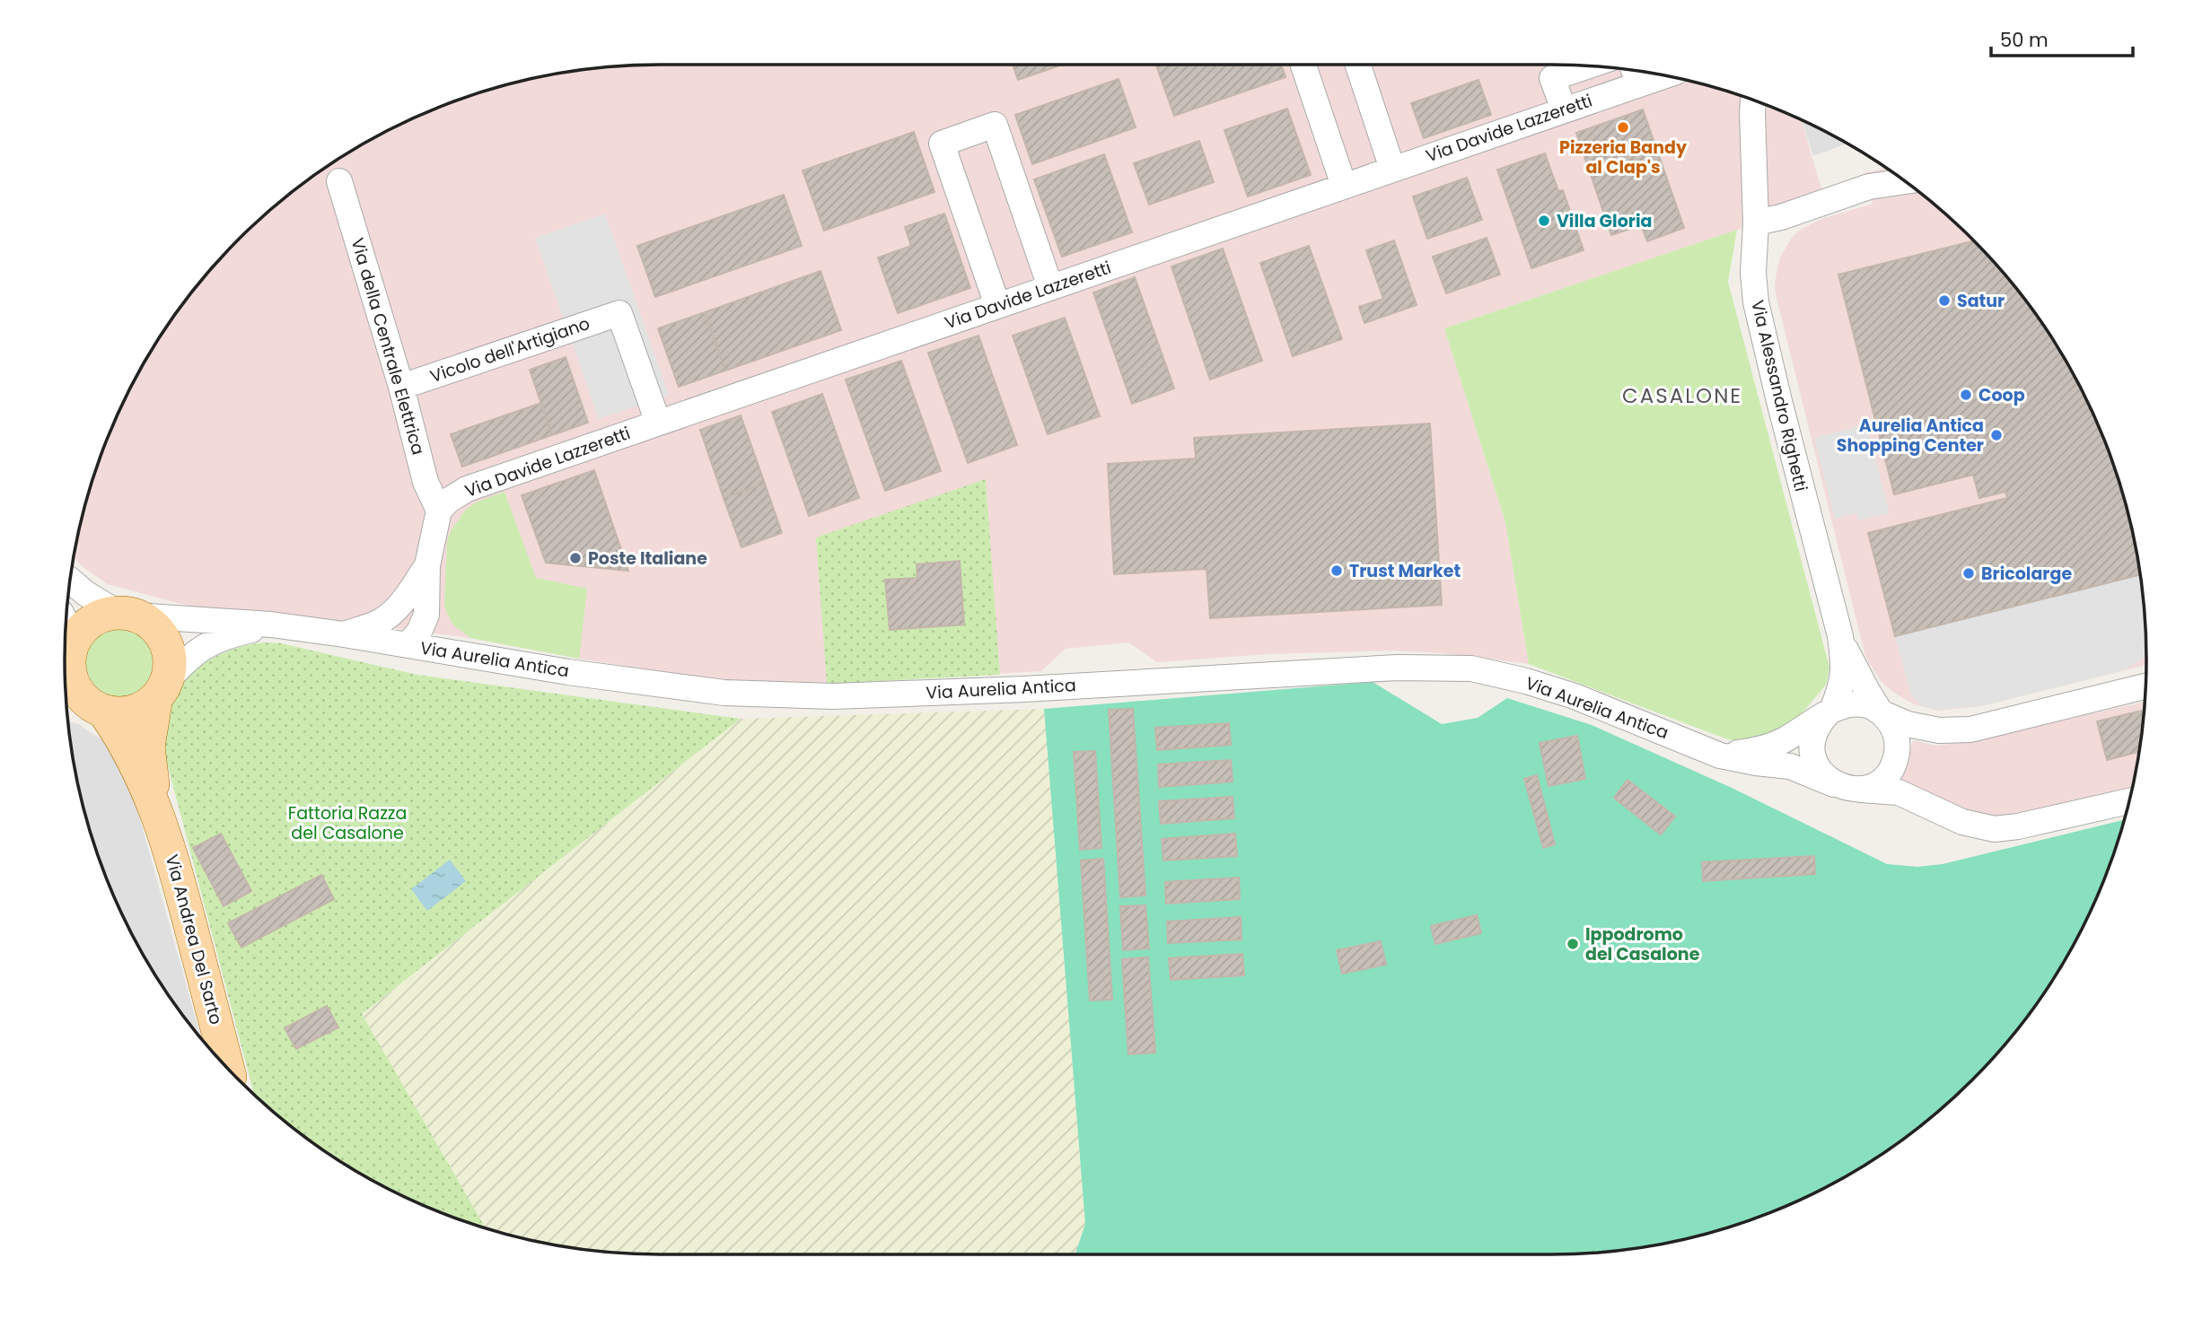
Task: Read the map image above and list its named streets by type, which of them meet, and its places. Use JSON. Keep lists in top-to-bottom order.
{
  "streets": {
    "main road": ["Via Aurelia Antica", "Via Andrea Del Sarto"],
    "street": [
      "Via Davide Lazzeretti",
      "Via della Centrale Elettrica",
      "Vicolo dell'Artigiano",
      "Via Alessandro Righetti"
    ]
  },
  "crossings": [
    ["Via Davide Lazzeretti", "Via della Centrale Elettrica"],
    ["Via Davide Lazzeretti", "Vicolo dell'Artigiano"],
    ["Via della Centrale Elettrica", "Vicolo dell'Artigiano"],
    ["Via Aurelia Antica", "Via Andrea Del Sarto"]
  ],
  "districts": ["CASALONE"],
  "parks": ["Fattoria Razza del Casalone"],
  "places": [
    "Pizzeria Bandy al Clap's",
    "Villa Gloria",
    "Satur",
    "Coop",
    "Aurelia Antica Shopping Center",
    "Poste Italiane",
    "Trust Market",
    "Bricolarge",
    "Ippodromo del Casalone"
  ],
  "scale_bar": "50 m"
}
